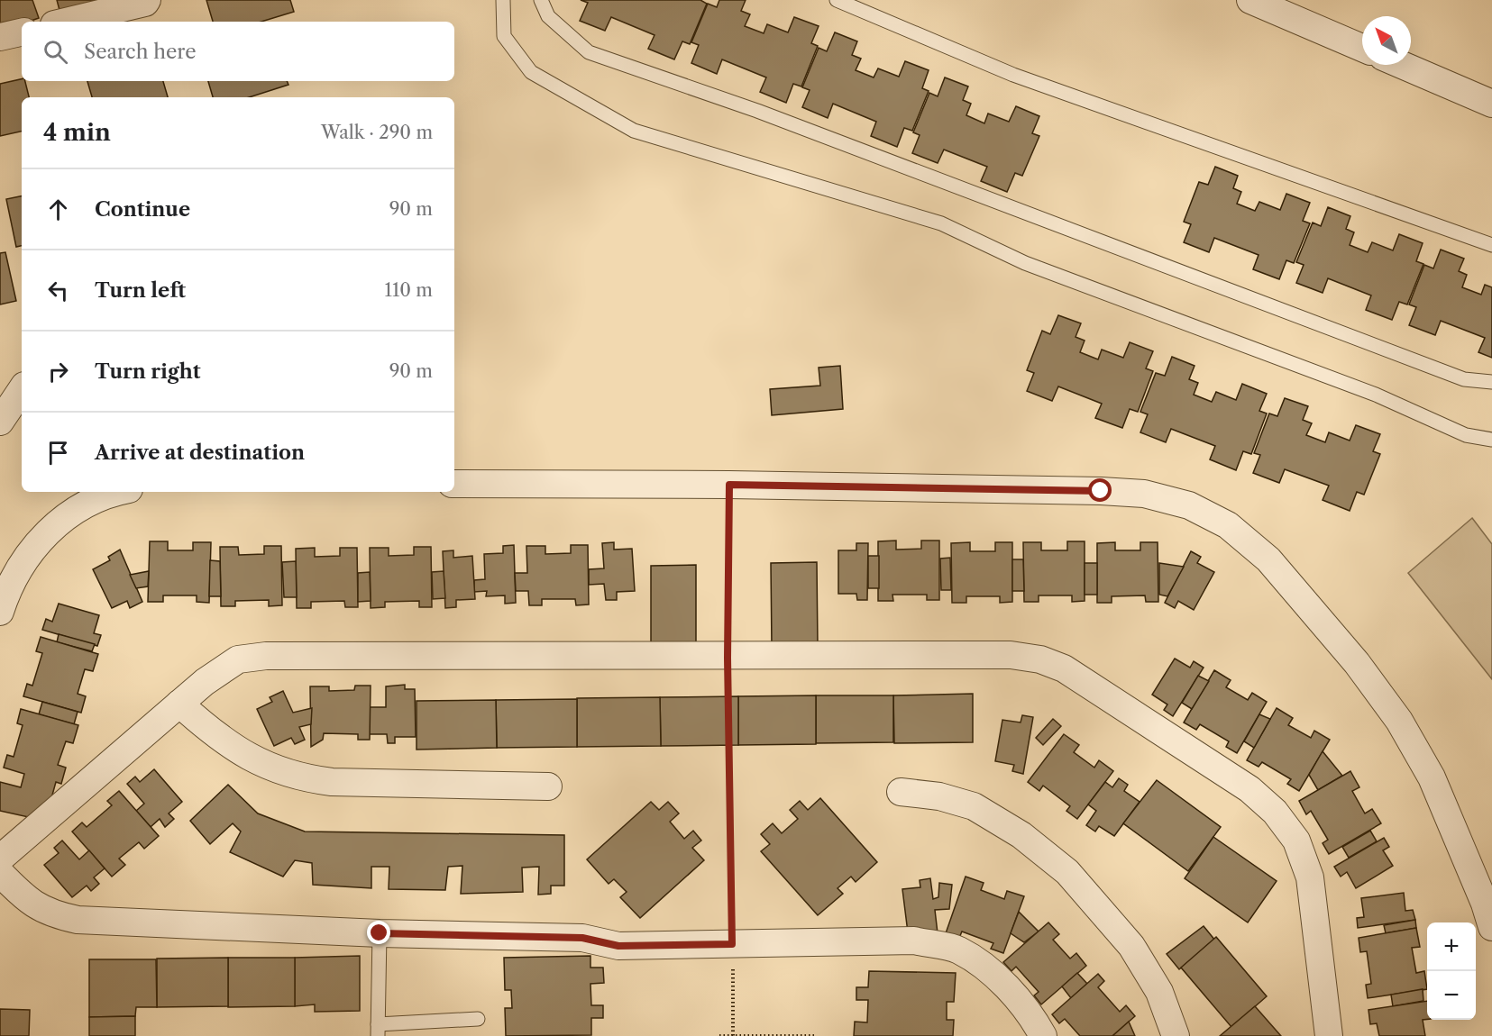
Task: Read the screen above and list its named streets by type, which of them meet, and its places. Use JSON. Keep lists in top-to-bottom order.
{
  "north": "top left",
  "page": {
    "search": "Search here",
    "heading": ["4 min", "Walk · 290 m"],
    "list": [
      ["Continue", "90 m"],
      ["Turn left", "110 m"],
      ["Turn right", "90 m"],
      "Arrive at destination"
    ],
    "map_buttons": ["+", "−"]
  }
}
